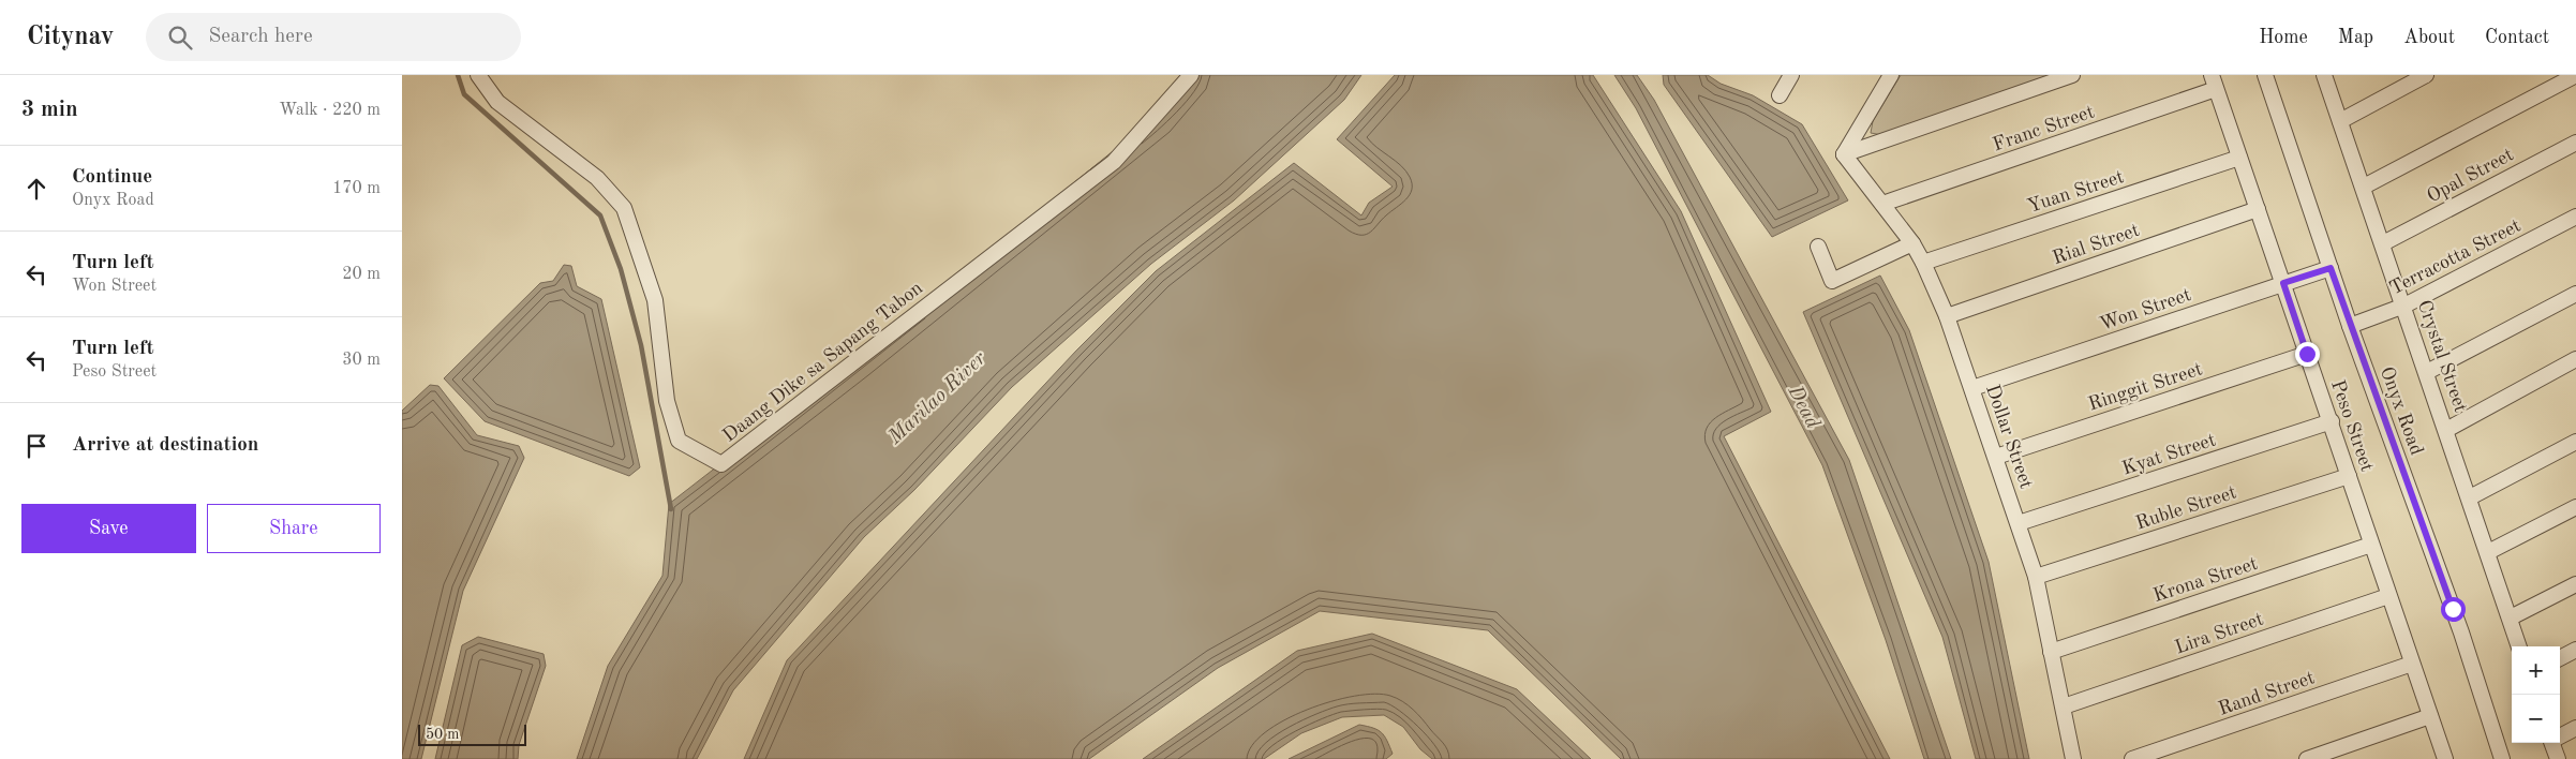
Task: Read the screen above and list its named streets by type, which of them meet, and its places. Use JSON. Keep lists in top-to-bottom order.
{
  "streets": {
    "street": [
      "Franc Street",
      "Opal Street",
      "Yuan Street",
      "Rial Street",
      "Terracotta Street",
      "Won Street",
      "Crystal Street",
      "Daang Dike sa Sapang Tabon",
      "Ringgit Street",
      "Onyx Road",
      "Peso Street",
      "Dollar Street",
      "Kyat Street",
      "Ruble Street",
      "Krona Street",
      "Lira Street",
      "Rand Street"
    ]
  },
  "crossings": [
    ["Franc Street", "Peso Street"],
    ["Franc Street", "Dollar Street"],
    ["Opal Street", "Crystal Street"],
    ["Yuan Street", "Peso Street"],
    ["Yuan Street", "Dollar Street"],
    ["Rial Street", "Peso Street"],
    ["Rial Street", "Dollar Street"],
    ["Terracotta Street", "Crystal Street"],
    ["Terracotta Street", "Onyx Road"],
    ["Won Street", "Onyx Road"],
    ["Won Street", "Peso Street"],
    ["Won Street", "Dollar Street"],
    ["Ringgit Street", "Peso Street"],
    ["Ringgit Street", "Dollar Street"],
    ["Peso Street", "Kyat Street"],
    ["Peso Street", "Ruble Street"],
    ["Peso Street", "Krona Street"],
    ["Peso Street", "Lira Street"],
    ["Peso Street", "Rand Street"],
    ["Dollar Street", "Kyat Street"],
    ["Dollar Street", "Ruble Street"],
    ["Dollar Street", "Krona Street"],
    ["Dollar Street", "Lira Street"]
  ],
  "water": ["Marilao River", "Dead"],
  "scale_bar": "50 m",
  "page": {
    "header": "Citynav",
    "search": "Search here",
    "nav": [
      "Home",
      "Map",
      "About",
      "Contact"
    ],
    "heading": ["3 min", "Walk · 220 m"],
    "list": [
      ["Continue", "Onyx Road", "170 m"],
      ["Turn left", "Won Street", "20 m"],
      ["Turn left", "Peso Street", "30 m"],
      "Arrive at destination"
    ],
    "buttons": ["Save", "Share"],
    "map_buttons": ["+", "−"],
    "scale": "50 m"
  }
}
